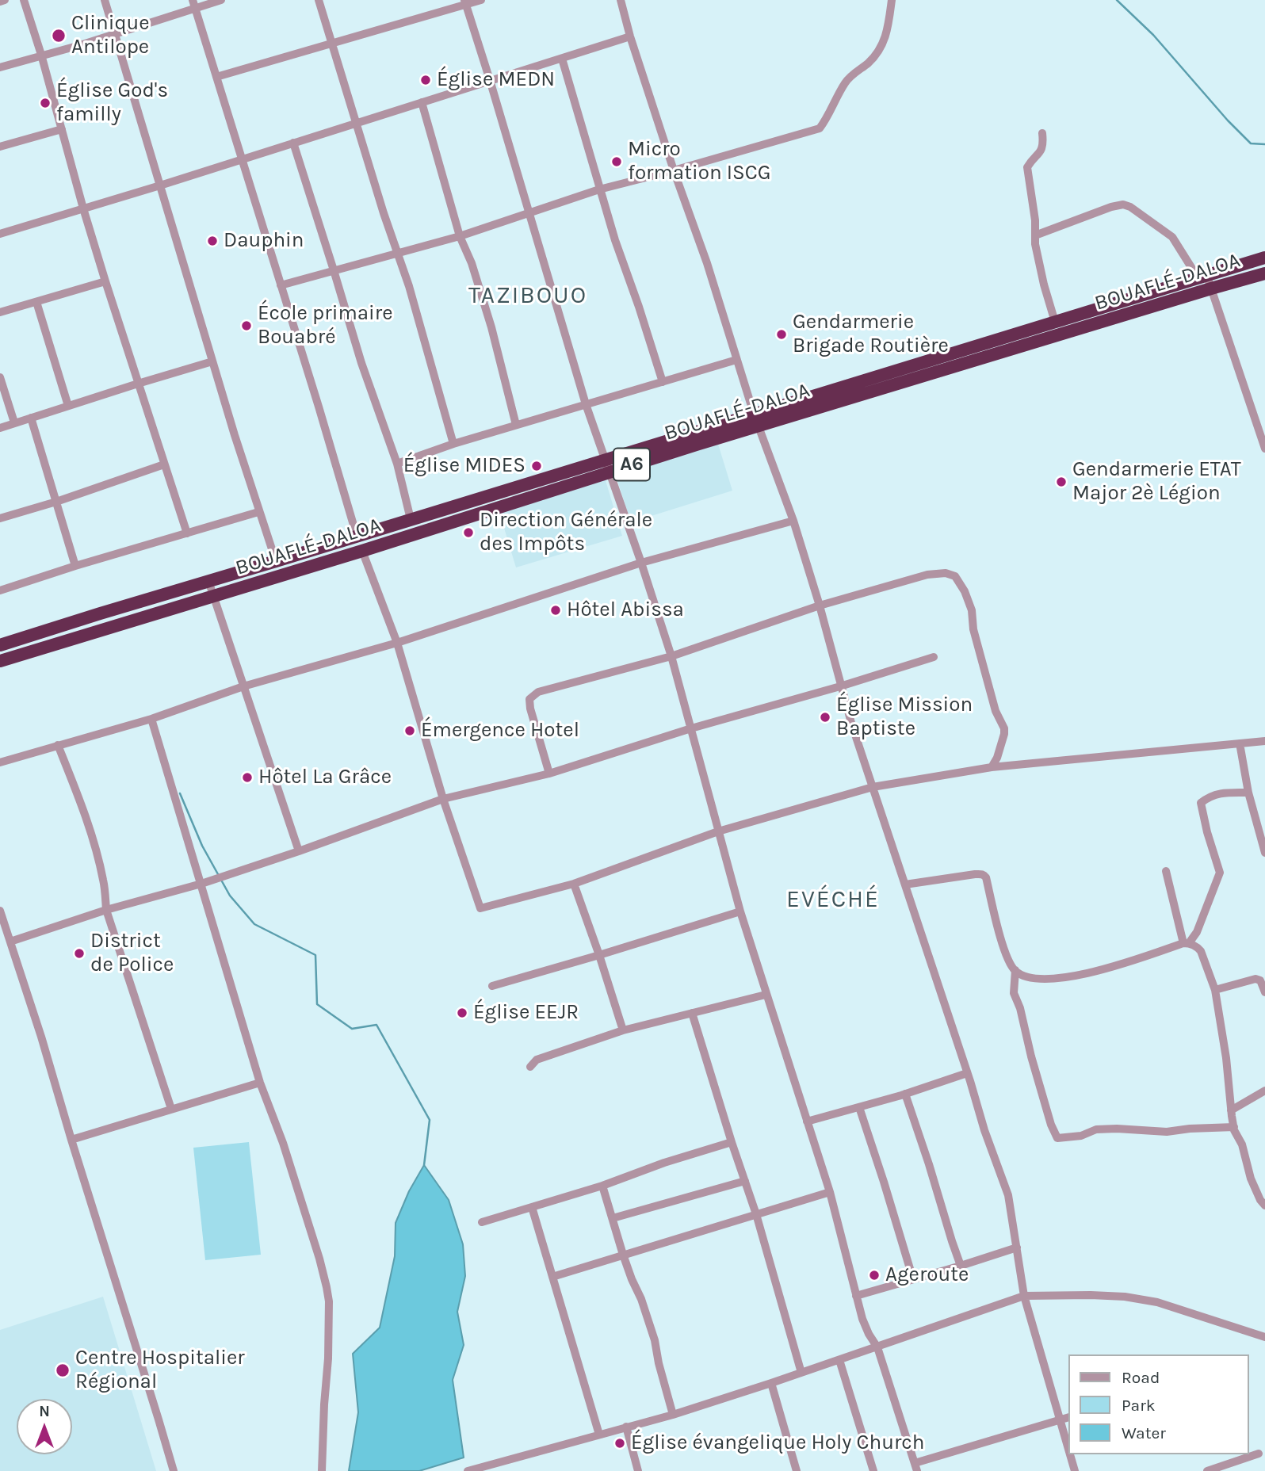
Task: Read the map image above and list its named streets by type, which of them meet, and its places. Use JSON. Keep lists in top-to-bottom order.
{
  "streets": {
    "highway": ["BOUAFLÉ-DALOA", "A6"]
  },
  "districts": ["TAZIBOUO", "EVÉCHÉ"],
  "places": [
    "Clinique Antilope",
    "Église MEDN",
    "Église God's familly",
    "Micro formation ISCG",
    "Dauphin",
    "École primaire Bouabré",
    "Gendarmerie Brigade Routière",
    "Église MIDES",
    "Gendarmerie ETAT Major 2è Légion",
    "Direction Générale des Impôts",
    "Hôtel Abissa",
    "Église Mission Baptiste",
    "Émergence Hotel",
    "Hôtel La Grâce",
    "District de Police",
    "Église EEJR",
    "Ageroute",
    "Centre Hospitalier Régional",
    "Église évangelique Holy Church"
  ],
  "legend": ["Road", "Park", "Water"],
  "north": "top"
}
